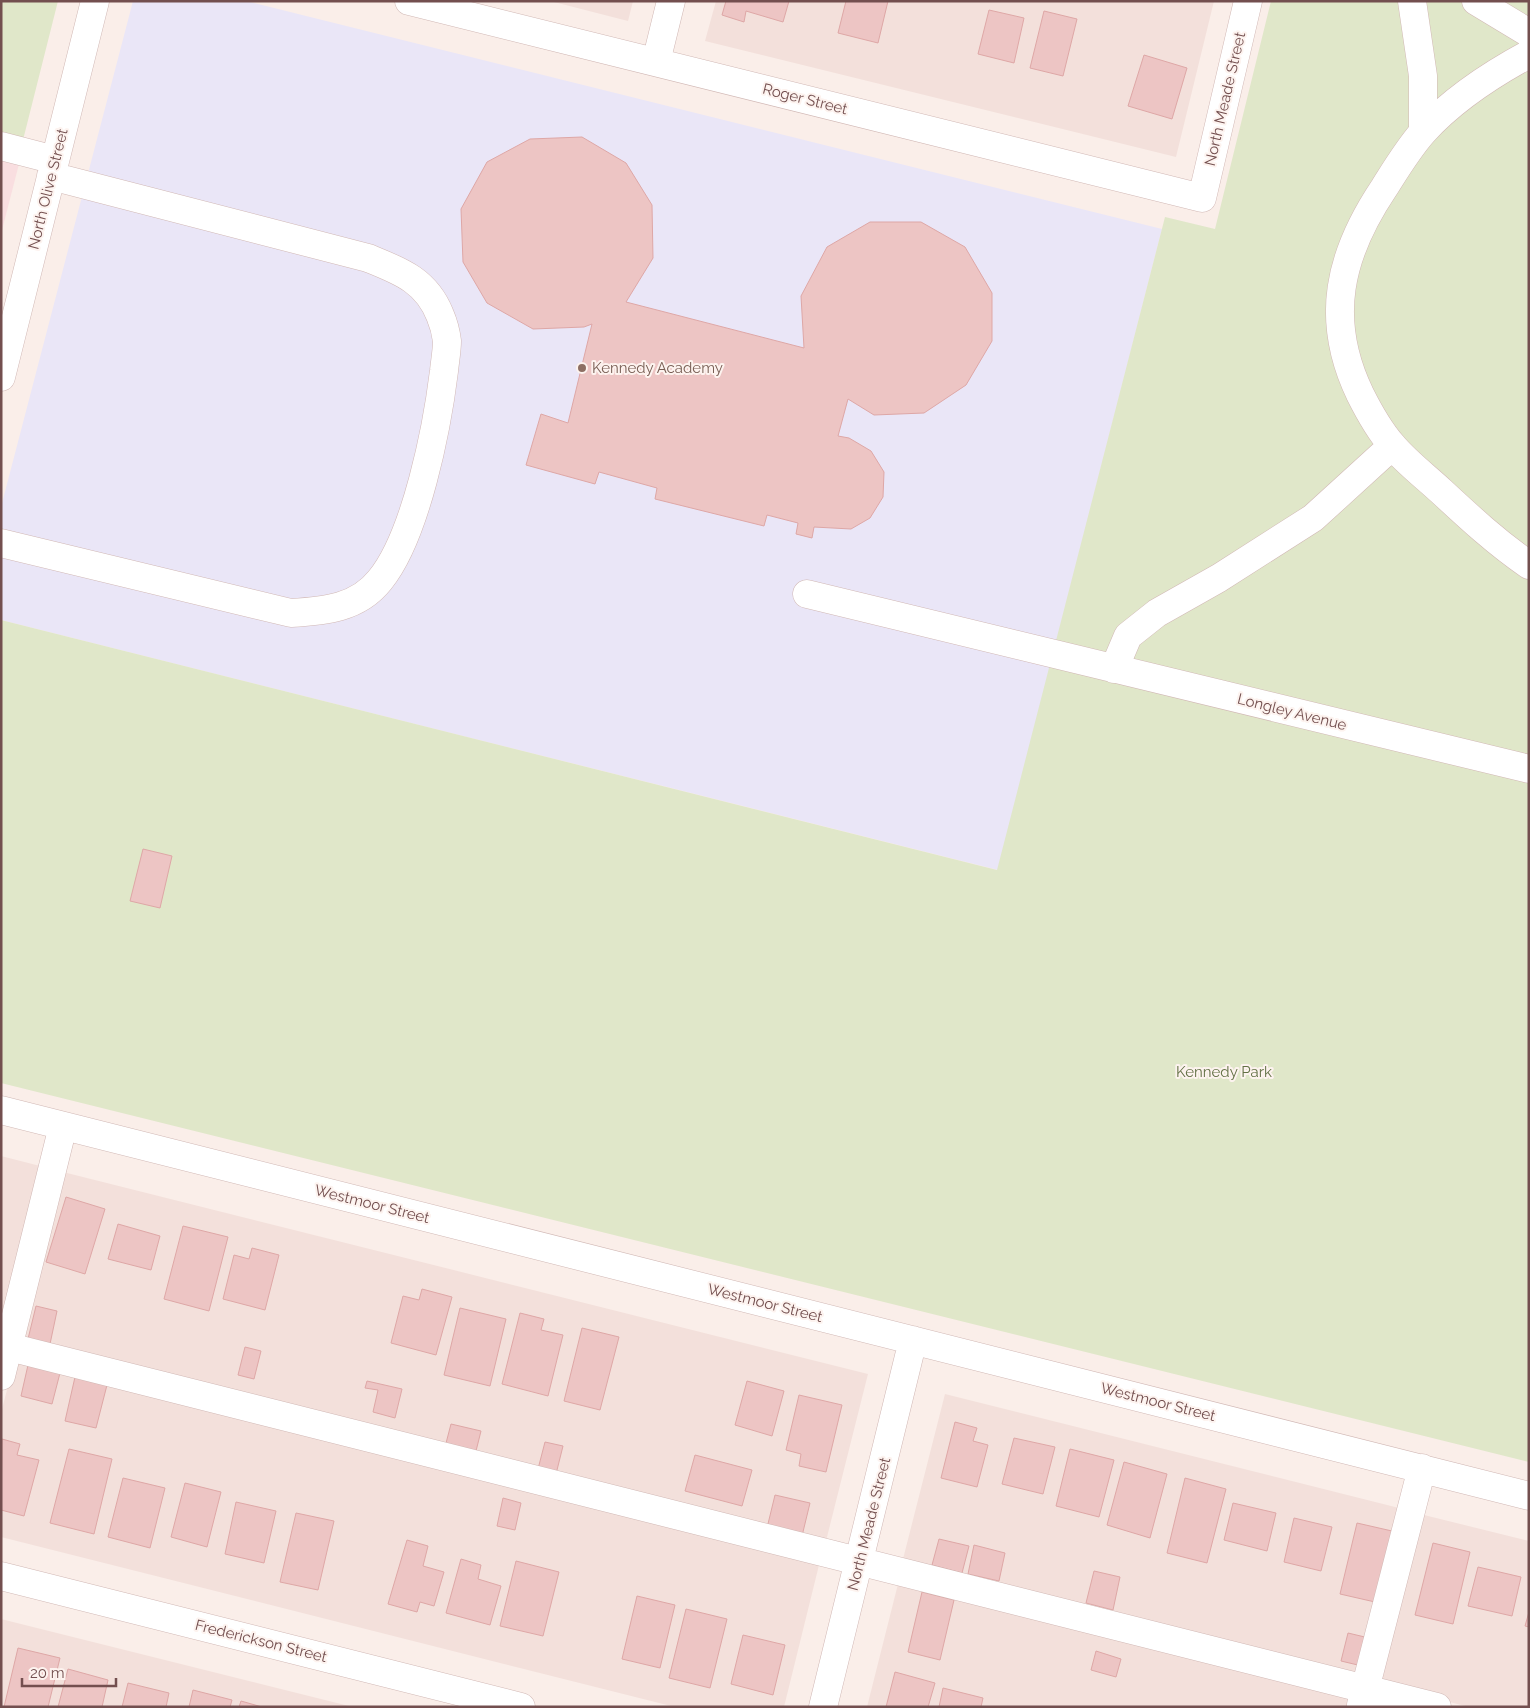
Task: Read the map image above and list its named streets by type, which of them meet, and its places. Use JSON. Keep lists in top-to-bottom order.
{
  "streets": {
    "street": [
      "Roger Street",
      "North Meade Street",
      "North Olive Street",
      "Longley Avenue",
      "Westmoor Street",
      "Frederickson Street"
    ]
  },
  "crossings": [
    ["Roger Street", "North Meade Street"],
    ["North Meade Street", "Westmoor Street"]
  ],
  "parks": ["Kennedy Park"],
  "places": ["Kennedy Academy"],
  "scale_bar": "20 m"
}
